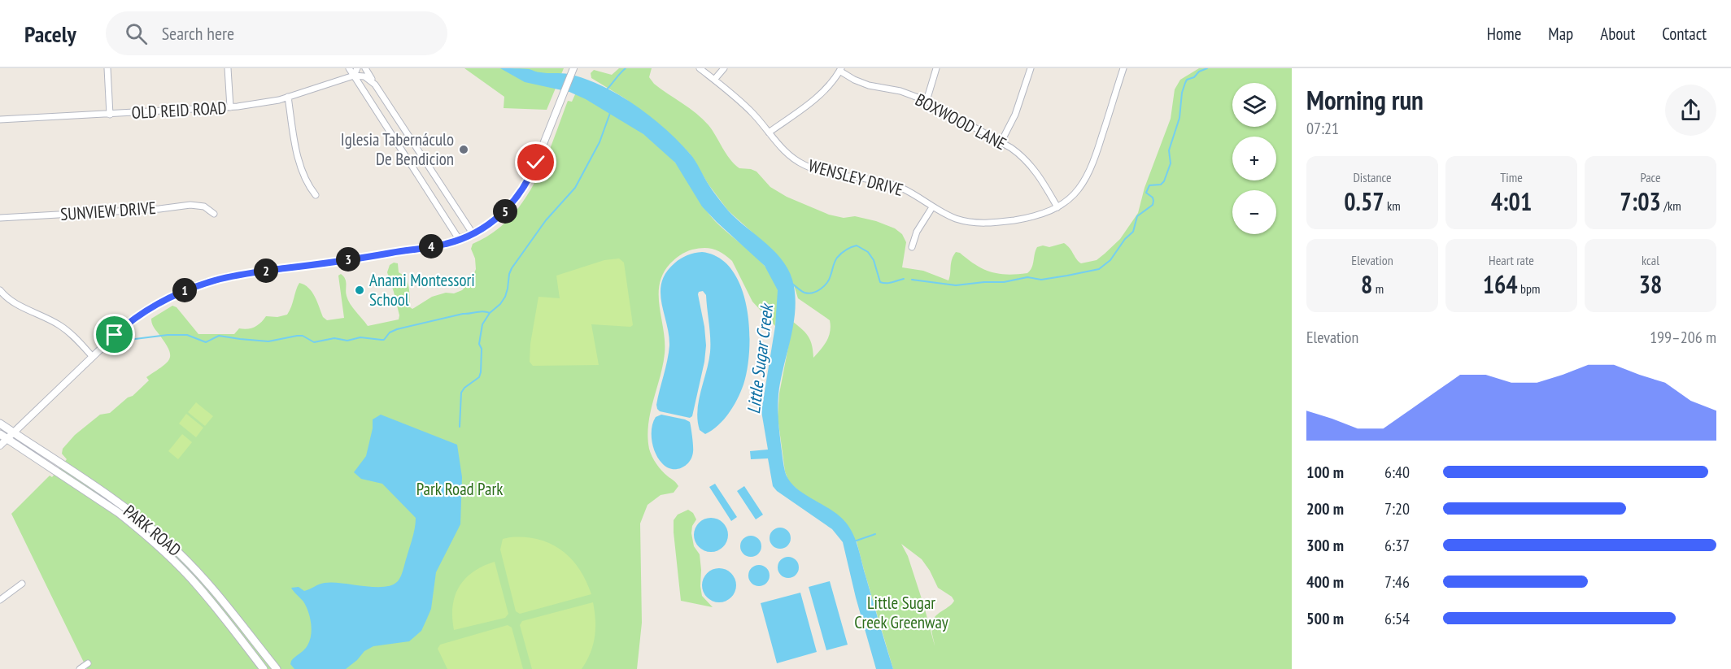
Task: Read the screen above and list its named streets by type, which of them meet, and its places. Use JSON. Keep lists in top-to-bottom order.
{
  "streets": {
    "main road": ["PARK ROAD"],
    "street": [
      "OLD REID ROAD",
      "BOXWOOD LANE",
      "WENSLEY DRIVE",
      "SUNVIEW DRIVE"
    ]
  },
  "crossings": [
    ["BOXWOOD LANE", "WENSLEY DRIVE"]
  ],
  "water": ["Little Sugar Creek"],
  "parks": ["Park Road Park", "Little Sugar Creek Greenway"],
  "places": ["Iglesia Tabernáculo De Bendicion", "Anami Montessori School"],
  "page": {
    "header": "Pacely",
    "search": "Search here",
    "nav": [
      "Home",
      "Map",
      "About",
      "Contact"
    ],
    "heading": ["Morning run", "07:21"],
    "map_buttons": ["+", "−"],
    "stats": [
      ["Distance", "0.57 km"],
      ["Time", "4:01"],
      ["Pace", "7:03 /km"],
      ["Elevation", "8 m"],
      ["Heart rate", "164 bpm"],
      ["kcal", "38"]
    ],
    "pins": [
      "5",
      "4",
      "3",
      "2",
      "1"
    ],
    "chart": ["Elevation", "199–206 m"],
    "list": [
      {
        "name": "100 m",
        "note": "6:40"
      },
      {
        "name": "200 m",
        "note": "7:20"
      },
      {
        "name": "300 m",
        "note": "6:37"
      },
      {
        "name": "400 m",
        "note": "7:46"
      },
      {
        "name": "500 m",
        "note": "6:54"
      }
    ]
  }
}
